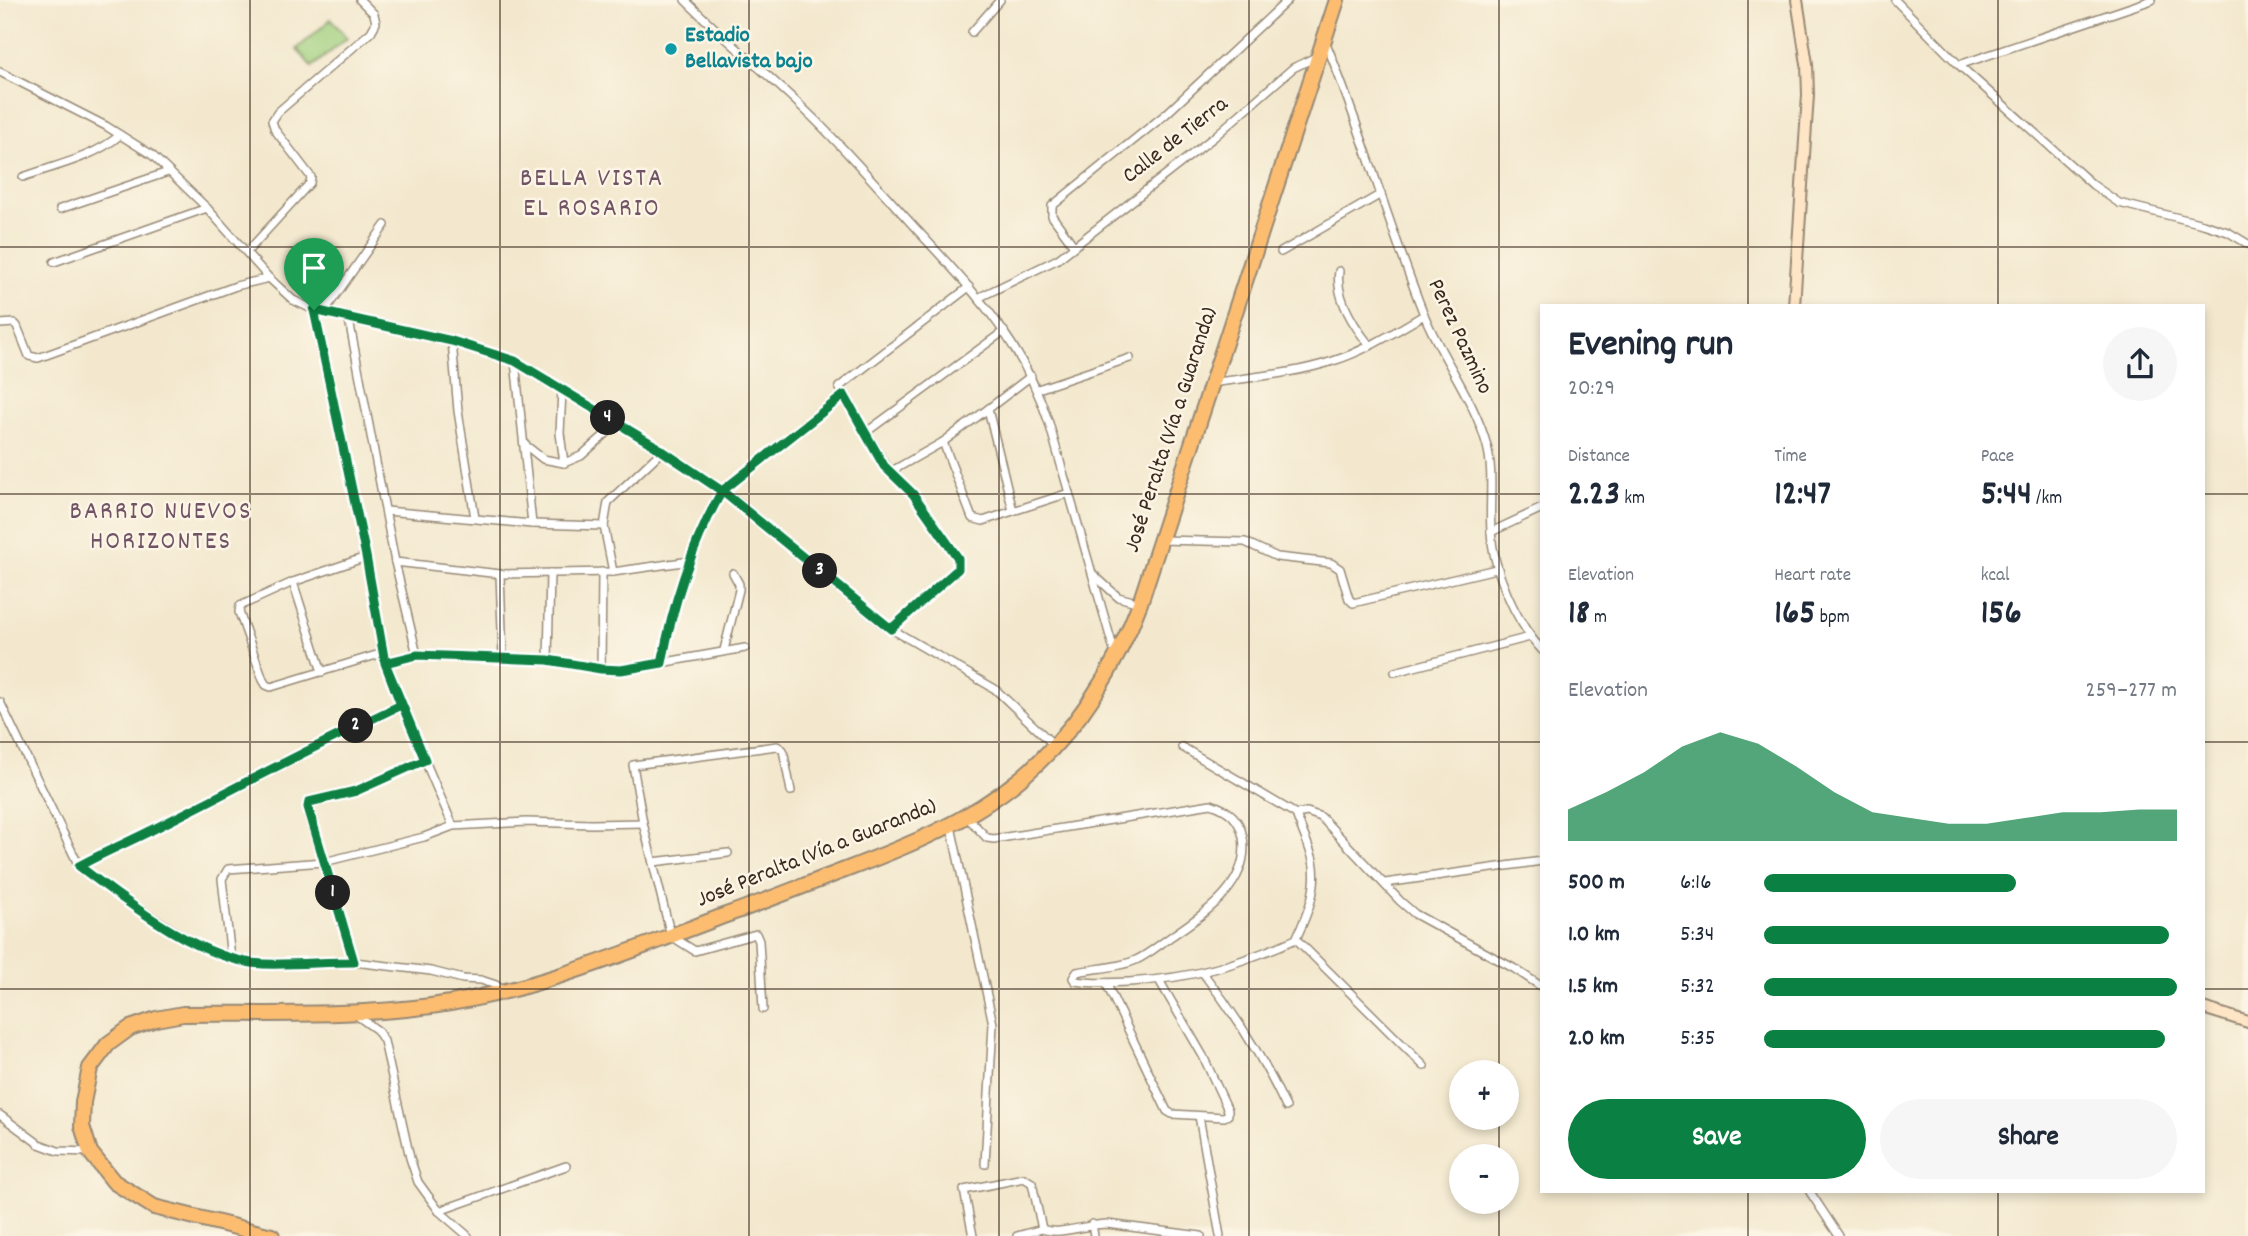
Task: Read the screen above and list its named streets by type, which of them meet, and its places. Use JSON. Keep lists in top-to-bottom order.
{
  "streets": {
    "highway": ["José Peralta (Vía a Guaranda)"],
    "street": ["Calle de Tierra", "Perez Pazmino"]
  },
  "crossings": [
    ["Calle de Tierra", "José Peralta (Vía a Guaranda)"],
    ["Perez Pazmino", "José Peralta (Vía a Guaranda)"]
  ],
  "districts": ["BELLA VISTA EL ROSARIO", "BARRIO NUEVOS HORIZONTES"],
  "places": ["Estadio Bellavista bajo"],
  "page": {
    "heading": ["Evening run", "20:29"],
    "pins": [
      "4",
      "3",
      "2",
      "1"
    ],
    "stats": [
      ["Distance", "2.23 km"],
      ["Time", "12:47"],
      ["Pace", "5:44 /km"],
      ["Elevation", "18 m"],
      ["Heart rate", "165 bpm"],
      ["kcal", "156"]
    ],
    "chart": ["Elevation", "259–277 m"],
    "list": [
      {
        "name": "500 m",
        "note": "6:16"
      },
      {
        "name": "1.0 km",
        "note": "5:34"
      },
      {
        "name": "1.5 km",
        "note": "5:32"
      },
      {
        "name": "2.0 km",
        "note": "5:35"
      }
    ],
    "map_buttons": ["+", "−"],
    "buttons": ["Save", "Share"]
  }
}
